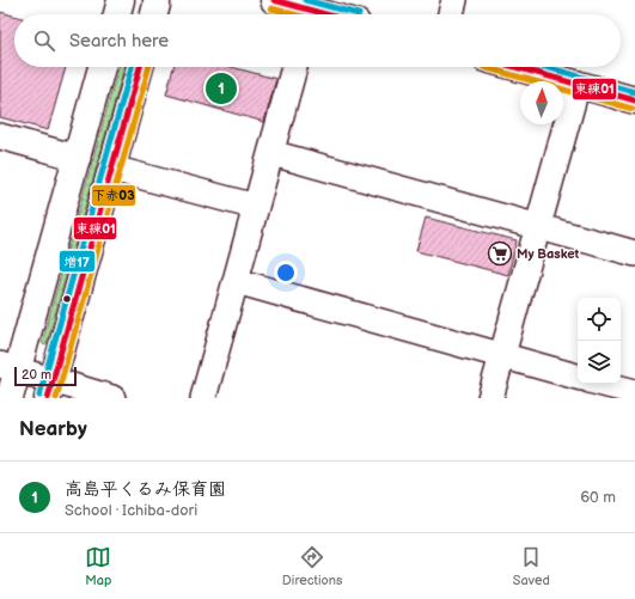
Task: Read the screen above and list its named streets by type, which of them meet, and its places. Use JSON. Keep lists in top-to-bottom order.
{
  "places": {
    "supermarket": ["My Basket"]
  },
  "lines": ["transit line 東練01", "transit line 増17", "transit line 下赤03"],
  "scale_bar": "20 m",
  "north": "top",
  "page": {
    "search": "Search here",
    "pins": "1",
    "scale": "20 m",
    "heading": "Nearby",
    "list": [
      {
        "mark": "1",
        "name": "高島平くるみ保育園",
        "note": "School · Ichiba-dori",
        "value": "60 m"
      }
    ],
    "nav": ["Map", "Directions", "Saved"]
  }
}
